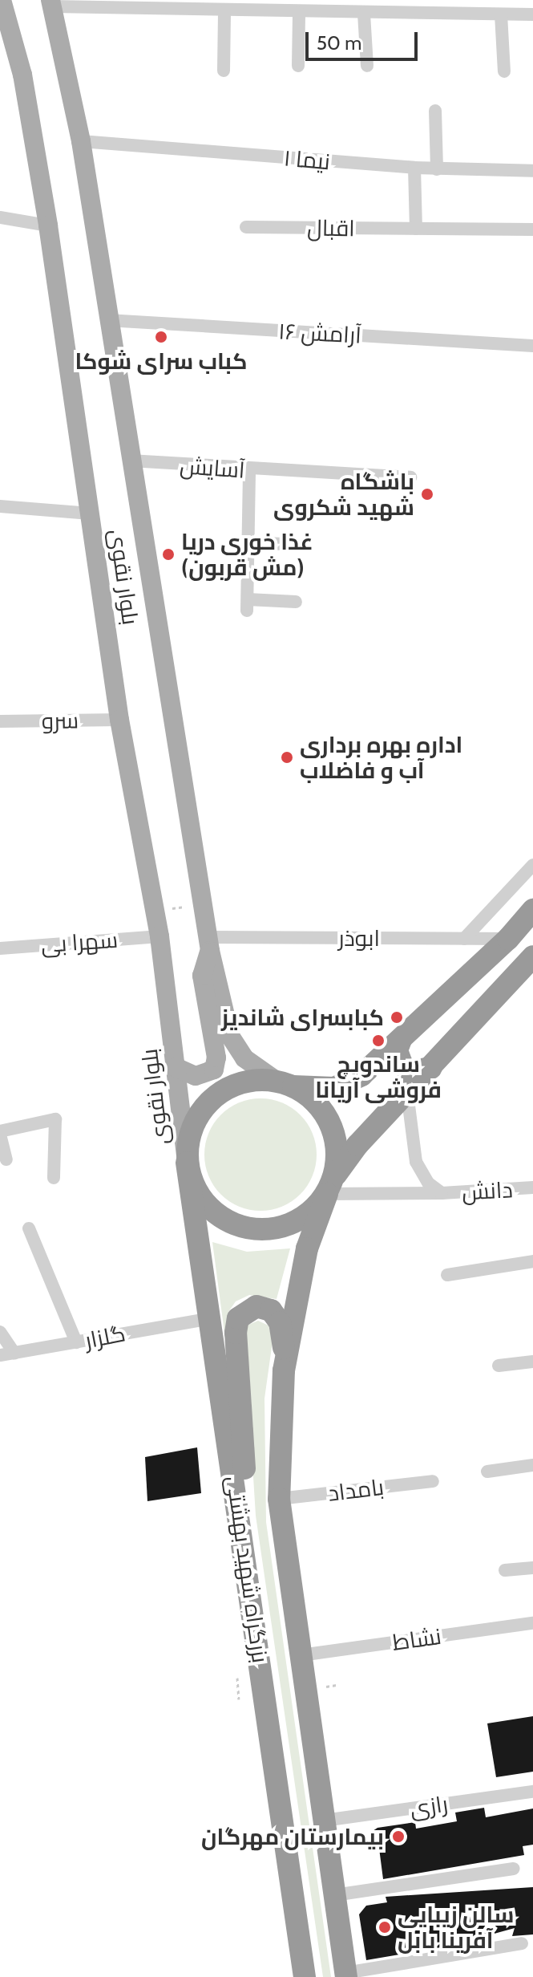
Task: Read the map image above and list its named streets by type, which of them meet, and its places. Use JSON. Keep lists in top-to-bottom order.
{
  "streets": {
    "highway": ["بزرگراه شهید بهشتی"],
    "main road": ["بلوار نقوی"],
    "street": [
      "نیما ۱",
      "اقبال",
      "آرامش ۱۶",
      "آسایش",
      "سرو",
      "ابوذر",
      "سهرا بی",
      "دانش",
      "گلزار",
      "بامداد",
      "نشاط",
      "رازی"
    ]
  },
  "crossings": [
    ["نیما ۱", "بلوار نقوی"],
    ["آرامش ۱۶", "بلوار نقوی"],
    ["آسایش", "بلوار نقوی"],
    ["بلوار نقوی", "سرو"],
    ["بلوار نقوی", "ابوذر"],
    ["بلوار نقوی", "سهرا بی"],
    ["بلوار نقوی", "دانش"],
    ["بلوار نقوی", "بزرگراه شهید بهشتی"],
    ["دانش", "بزرگراه شهید بهشتی"],
    ["گلزار", "بزرگراه شهید بهشتی"],
    ["بامداد", "بزرگراه شهید بهشتی"],
    ["بزرگراه شهید بهشتی", "نشاط"],
    ["بزرگراه شهید بهشتی", "رازی"]
  ],
  "places": [
    "کباب سرای شوکا",
    "باشگاه شهید شکروی",
    "غذا خوری دریا (مش قربون)",
    "اداره بهره برداری آب و فاضلاب",
    "کبابسرای شاندیز",
    "ساندویچ فروشی آریانا",
    "بیمارستان مهرگان",
    "سالن زیبایی آفرینا بابل"
  ],
  "scale_bar": "50 m"
}
